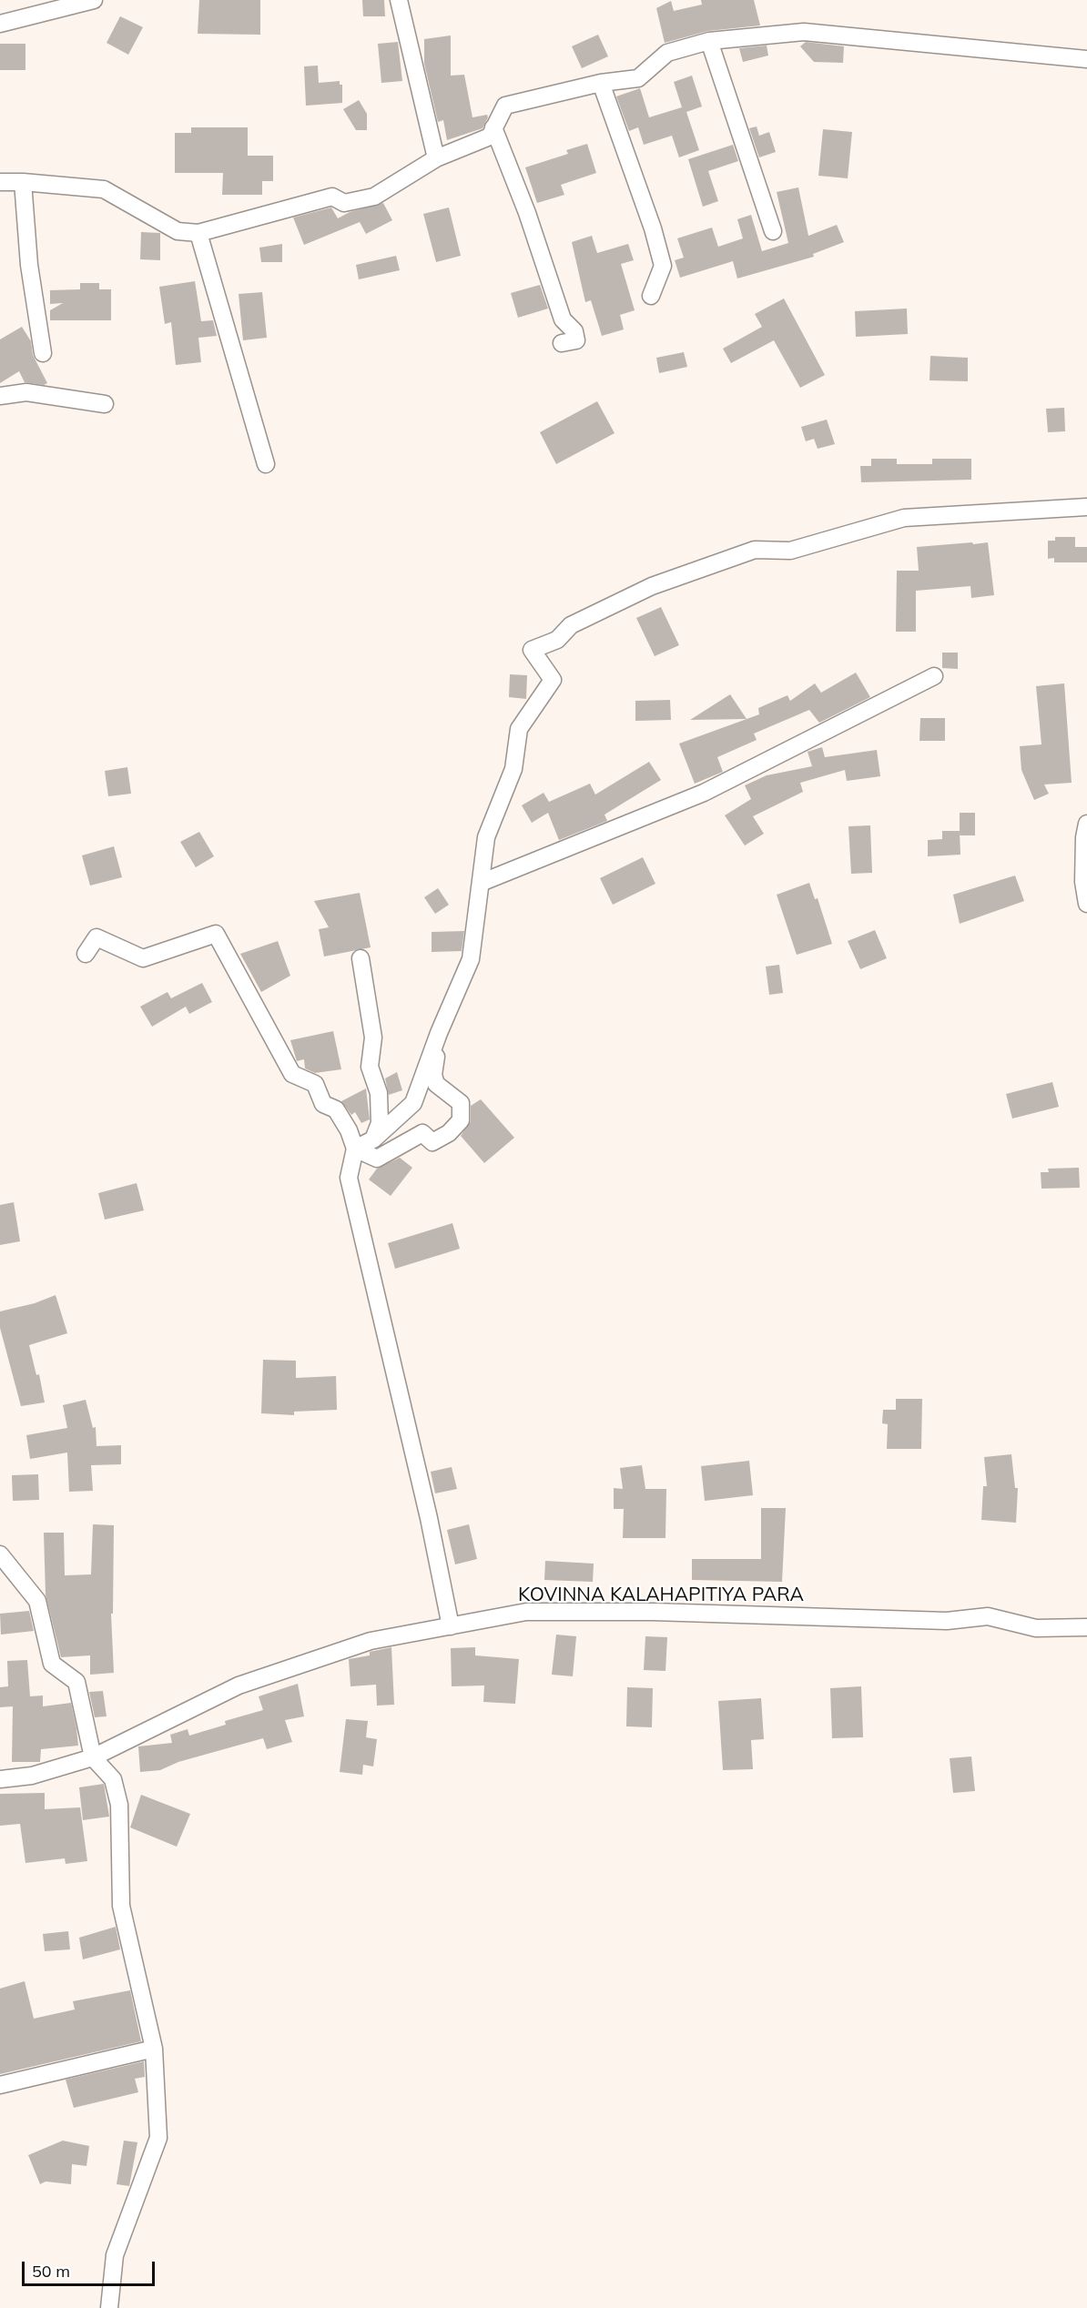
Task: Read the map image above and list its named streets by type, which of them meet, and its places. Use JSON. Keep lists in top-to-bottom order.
{
  "streets": {
    "street": ["KOVINNA KALAHAPITIYA PARA"]
  },
  "scale_bar": "50 m"
}
